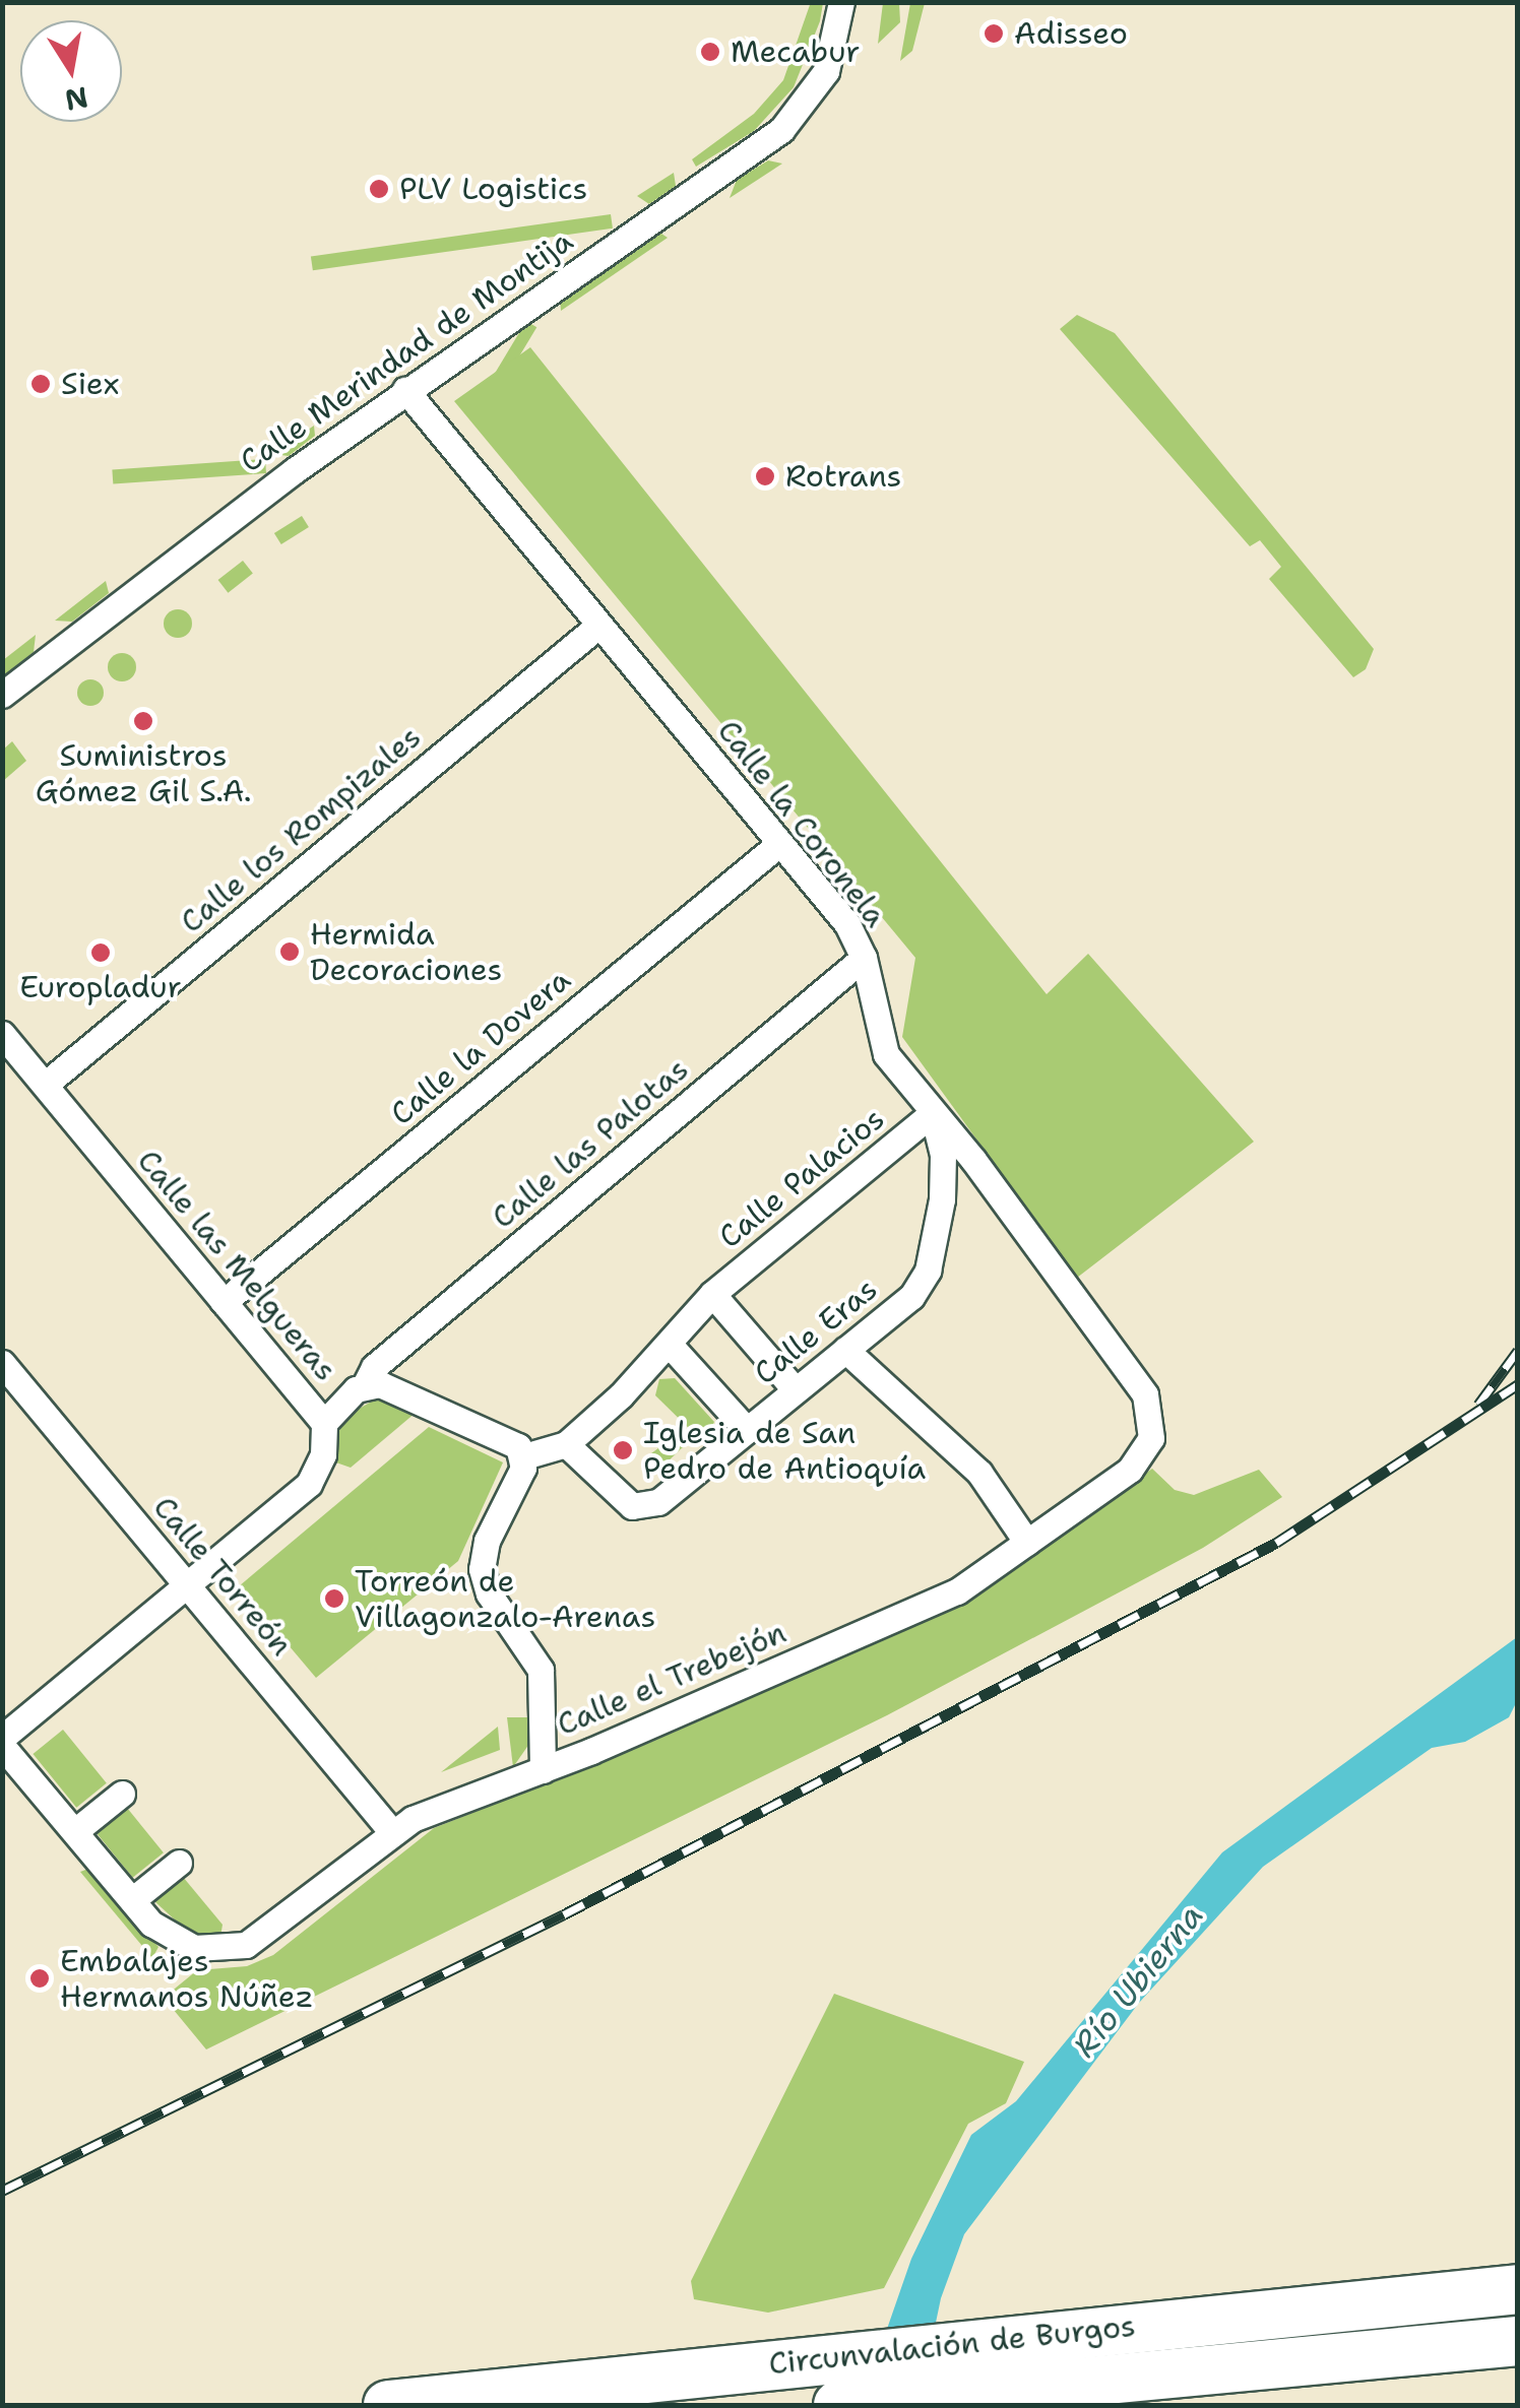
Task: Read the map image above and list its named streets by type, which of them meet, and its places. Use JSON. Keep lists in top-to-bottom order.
{
  "streets": {
    "highway": ["Circunvalación de Burgos"],
    "street": [
      "Calle Merindad de Montija",
      "Calle la Coronela",
      "Calle los Rompizales",
      "Calle la Dovera",
      "Calle las Palotas",
      "Calle Palacios",
      "Calle las Melgueras",
      "Calle Eras",
      "Calle Torreón",
      "Calle el Trebejón"
    ]
  },
  "crossings": [
    ["Calle Merindad de Montija", "Calle la Coronela"],
    ["Calle la Coronela", "Calle los Rompizales"],
    ["Calle la Coronela", "Calle la Dovera"],
    ["Calle la Coronela", "Calle las Palotas"],
    ["Calle la Coronela", "Calle Palacios"],
    ["Calle la Coronela", "Calle Eras"],
    ["Calle la Coronela", "Calle el Trebejón"],
    ["Calle los Rompizales", "Calle las Melgueras"],
    ["Calle la Dovera", "Calle las Melgueras"],
    ["Calle las Palotas", "Calle las Melgueras"],
    ["Calle Palacios", "Calle las Melgueras"],
    ["Calle Palacios", "Calle Eras"],
    ["Calle Torreón", "Calle el Trebejón"]
  ],
  "water": ["Río Ubierna"],
  "places": [
    "Adisseo",
    "Mecabur",
    "PLV Logistics",
    "Siex",
    "Rotrans",
    "Suministros Gómez Gil S.A.",
    "Hermida Decoraciones",
    "Europladur",
    "Iglesia de San Pedro de Antioquía",
    "Torreón de Villagonzalo-Arenas",
    "Embalajes Hermanos Núñez"
  ],
  "north": "bottom"
}
